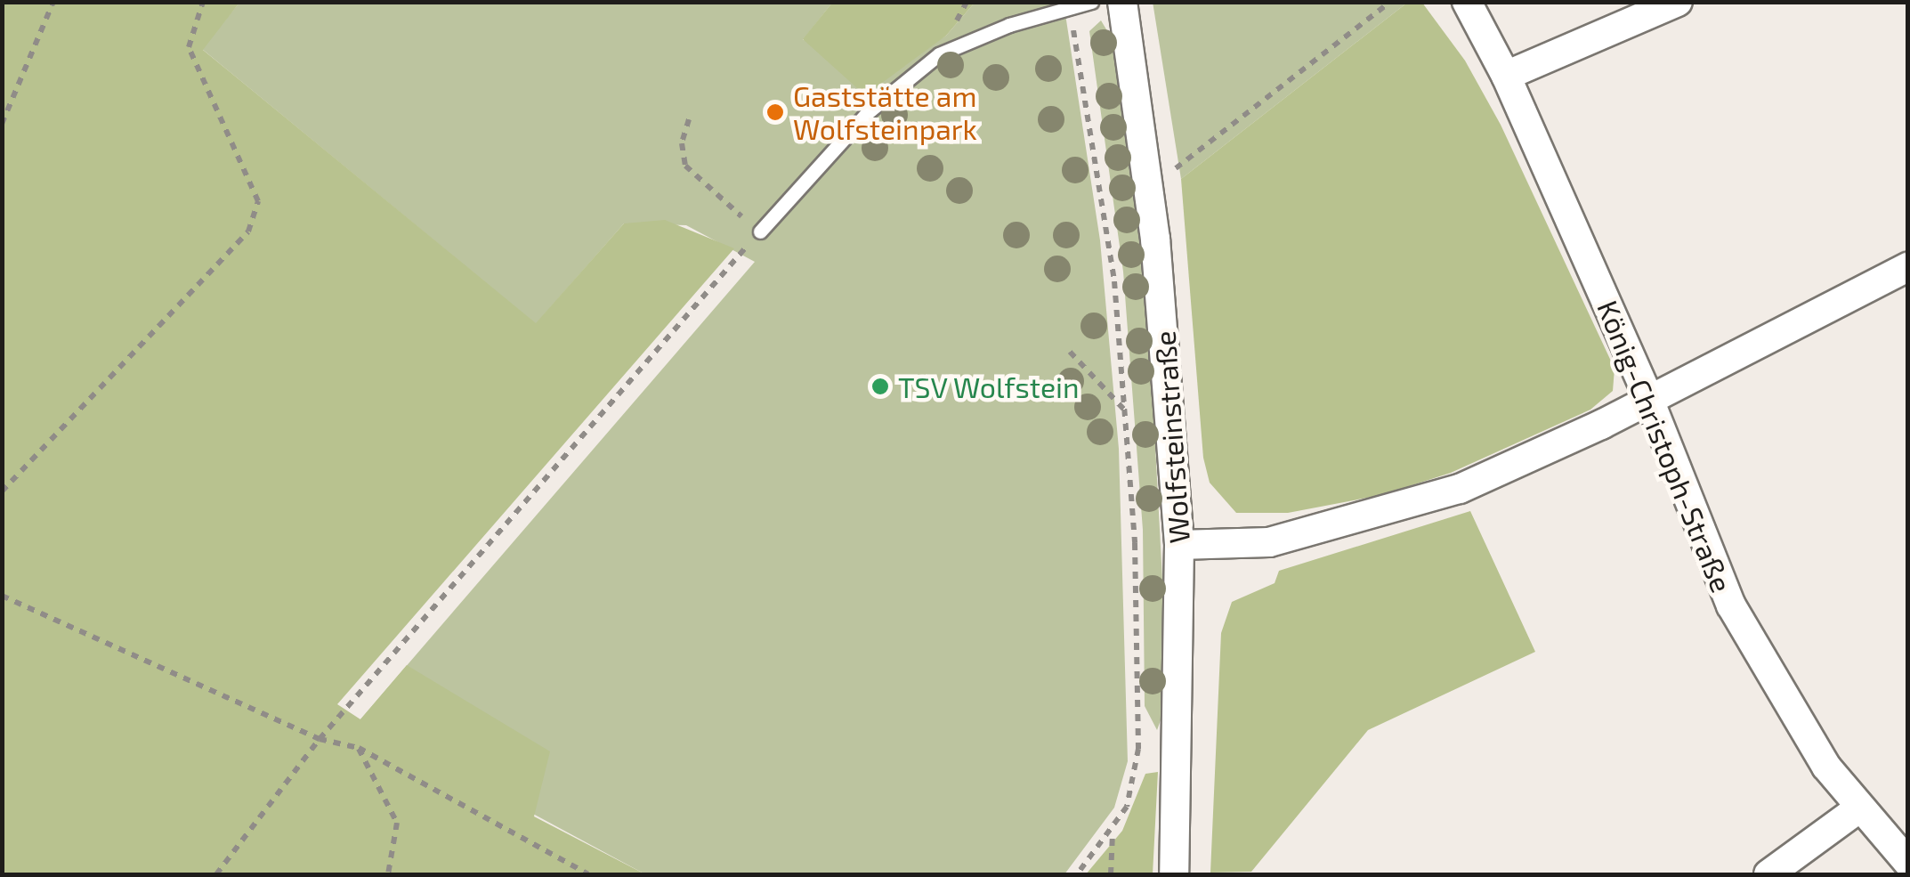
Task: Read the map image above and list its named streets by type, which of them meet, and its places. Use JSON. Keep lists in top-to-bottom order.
{
  "streets": {
    "street": ["Wolfsteinstraße", "König-Christoph-Straße"]
  },
  "places": ["Gaststätte am Wolfsteinpark", "TSV Wolfstein"]
}
